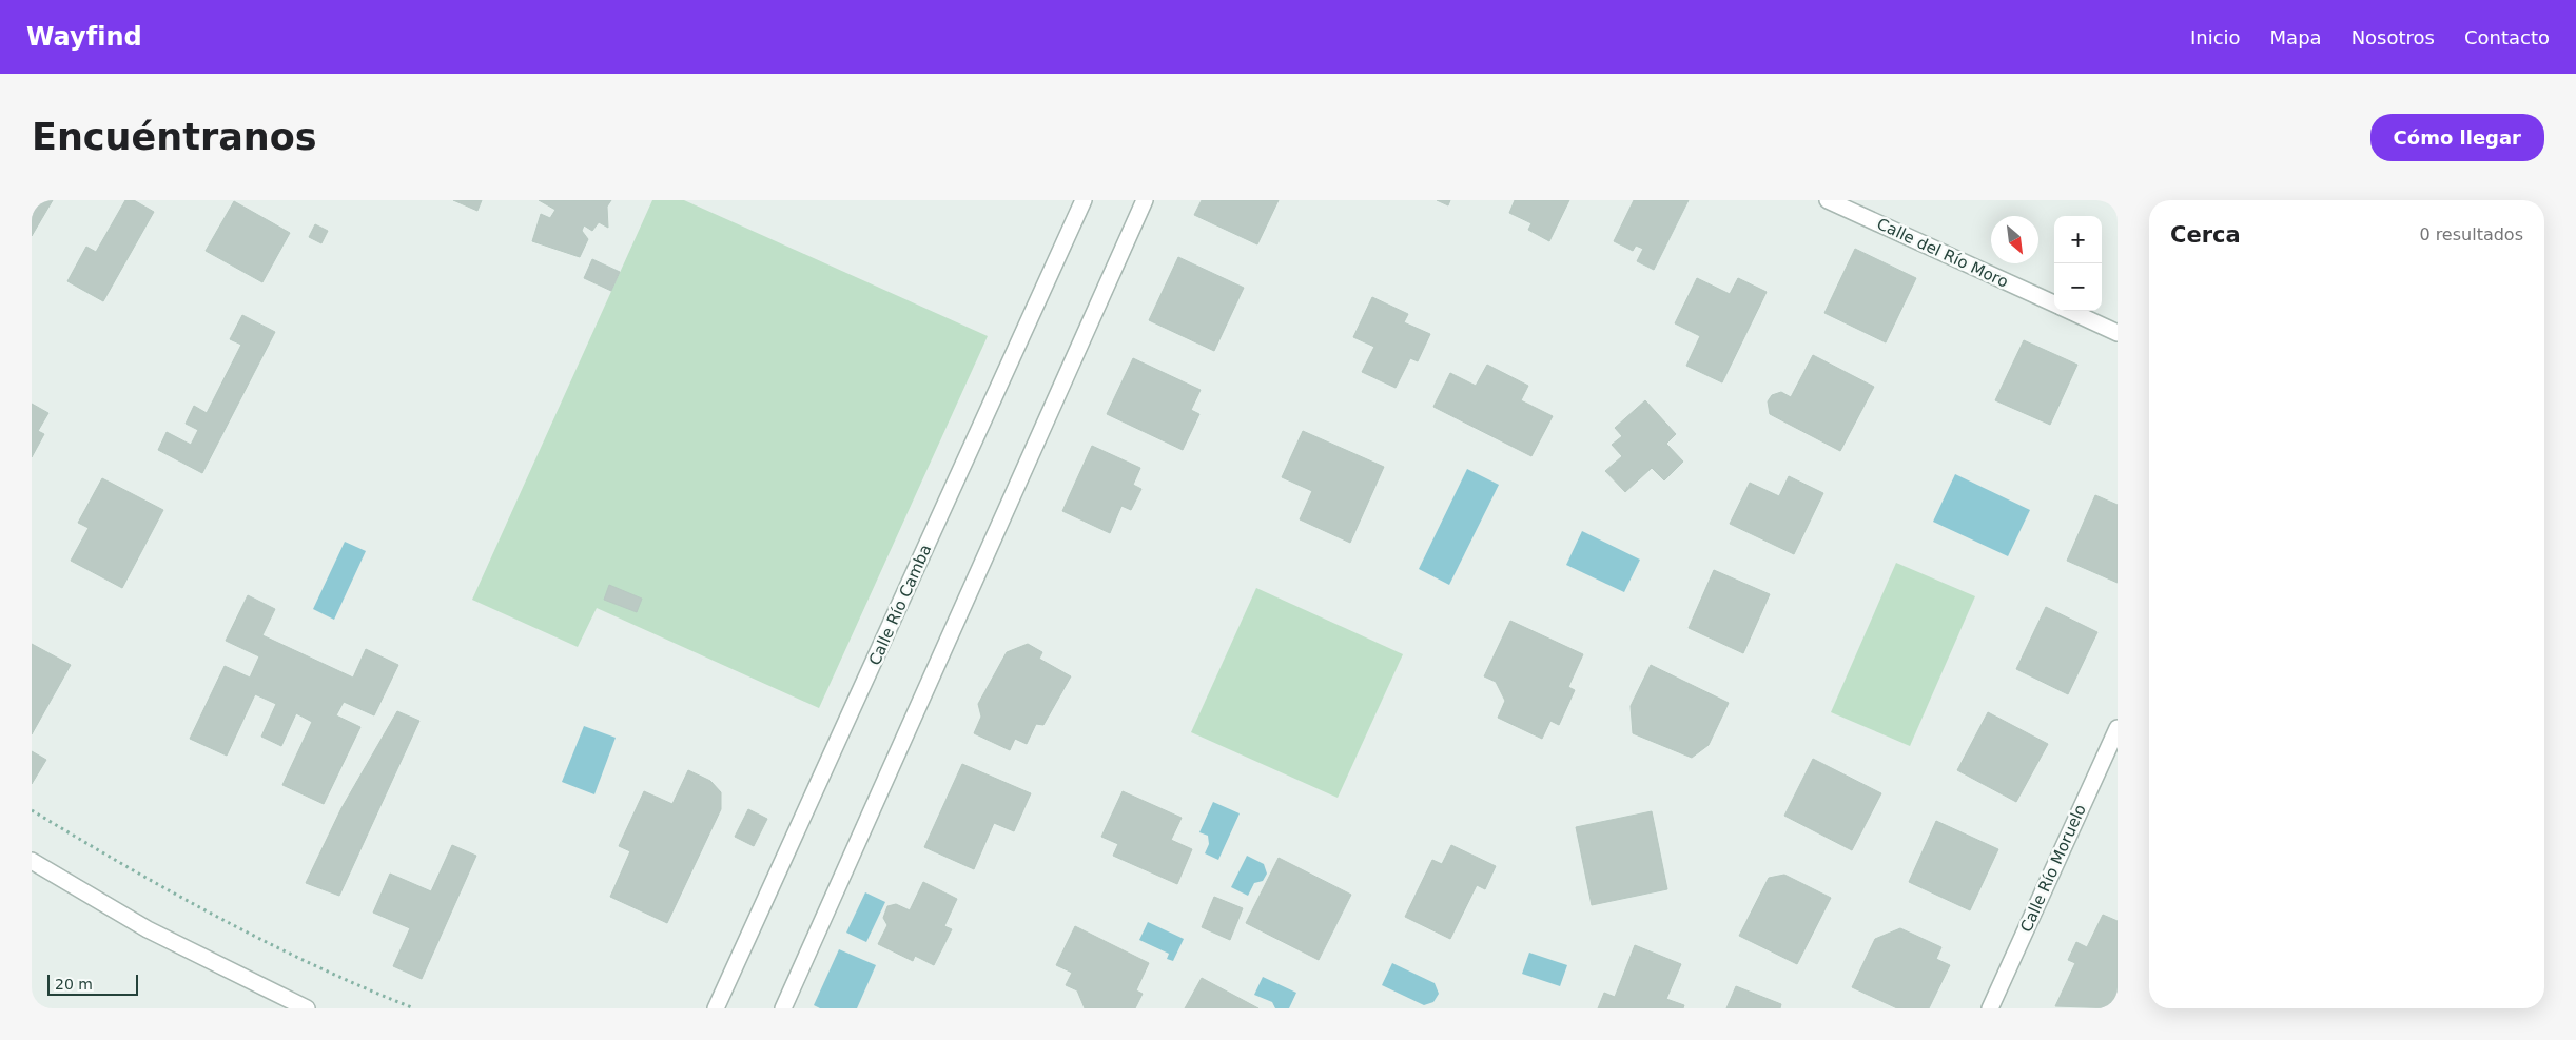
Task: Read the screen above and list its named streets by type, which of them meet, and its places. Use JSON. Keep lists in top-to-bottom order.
{
  "streets": {
    "street": ["Calle del Río Moro", "Calle Río Camba", "Calle Río Moruelo"]
  },
  "scale_bar": "20 m",
  "north": "bottom right",
  "page": {
    "header": "Wayfind",
    "nav": [
      "Inicio",
      "Mapa",
      "Nosotros",
      "Contacto"
    ],
    "buttons": "Cómo llegar",
    "title": "Encuéntranos",
    "heading": ["Cerca", "0 resultados"],
    "map_buttons": ["+", "−"],
    "scale": "20 m"
  }
}
